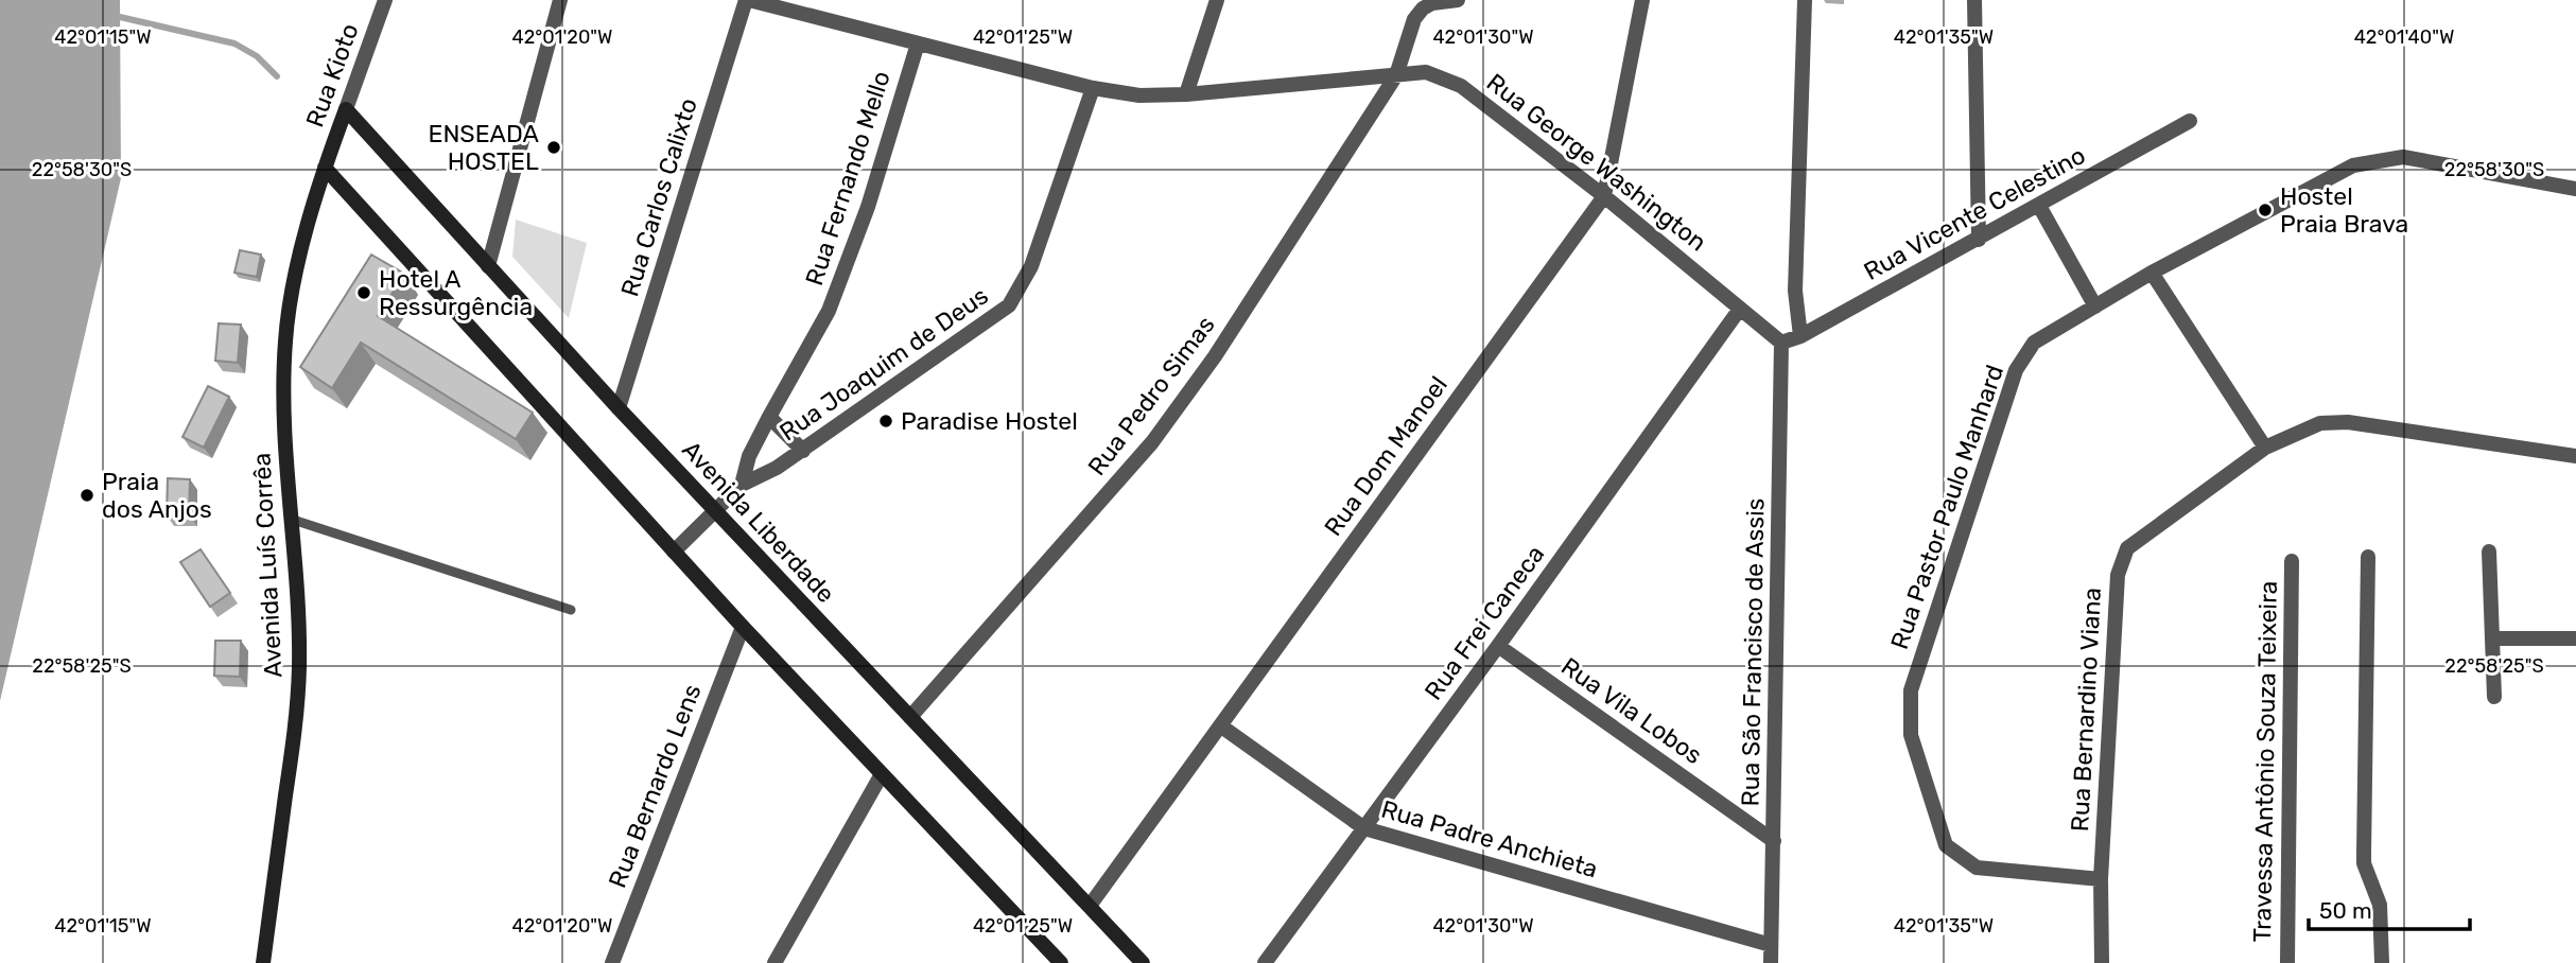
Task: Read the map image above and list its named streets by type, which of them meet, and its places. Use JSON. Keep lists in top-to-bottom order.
{
  "streets": {
    "main road": ["Rua Kioto", "Avenida Liberdade", "Avenida Luís Corrêa"],
    "street": [
      "Rua George Washington",
      "Rua Fernando Mello",
      "Rua Carlos Calixto",
      "Rua Vicente Celestino",
      "Rua Joaquim de Deus",
      "Rua Pedro Simas",
      "Rua Dom Manoel",
      "Rua Pastor Paulo Manhard",
      "Rua Frei Caneca",
      "Rua São Francisco de Assis",
      "Rua Bernardino Viana",
      "Rua Vila Lobos",
      "Travessa Antônio Souza Teixeira",
      "Rua Bernardo Lens",
      "Rua Padre Anchieta"
    ]
  },
  "crossings": [
    ["Rua Kioto", "Avenida Liberdade"],
    ["Rua Kioto", "Avenida Luís Corrêa"],
    ["Rua George Washington", "Rua Fernando Mello"],
    ["Rua George Washington", "Rua Carlos Calixto"],
    ["Rua George Washington", "Rua Vicente Celestino"],
    ["Rua George Washington", "Rua Joaquim de Deus"],
    ["Rua George Washington", "Rua Pedro Simas"],
    ["Rua George Washington", "Rua Dom Manoel"],
    ["Rua George Washington", "Rua Frei Caneca"],
    ["Rua George Washington", "Rua São Francisco de Assis"],
    ["Rua Fernando Mello", "Rua Joaquim de Deus"],
    ["Rua Carlos Calixto", "Avenida Liberdade"],
    ["Rua Vicente Celestino", "Rua São Francisco de Assis"],
    ["Rua Joaquim de Deus", "Avenida Liberdade"],
    ["Rua Pedro Simas", "Avenida Liberdade"],
    ["Rua Dom Manoel", "Avenida Liberdade"],
    ["Rua Dom Manoel", "Rua Padre Anchieta"],
    ["Rua Pastor Paulo Manhard", "Rua Bernardino Viana"],
    ["Rua Frei Caneca", "Rua Vila Lobos"],
    ["Rua Frei Caneca", "Rua Padre Anchieta"],
    ["Rua São Francisco de Assis", "Rua Vila Lobos"],
    ["Rua São Francisco de Assis", "Rua Padre Anchieta"]
  ],
  "places": [
    "ENSEADA HOSTEL",
    "Hostel Praia Brava",
    "Hotel A Ressurgência",
    "Paradise Hostel",
    "Praia dos Anjos"
  ],
  "scale_bar": "50 m",
  "coordinates": [
    "42°01'15\"W",
    "42°01'20\"W",
    "42°01'25\"W",
    "42°01'30\"W",
    "42°01'35\"W",
    "42°01'40\"W",
    "22°58'30\"S",
    "22°58'25\"S"
  ]
}
